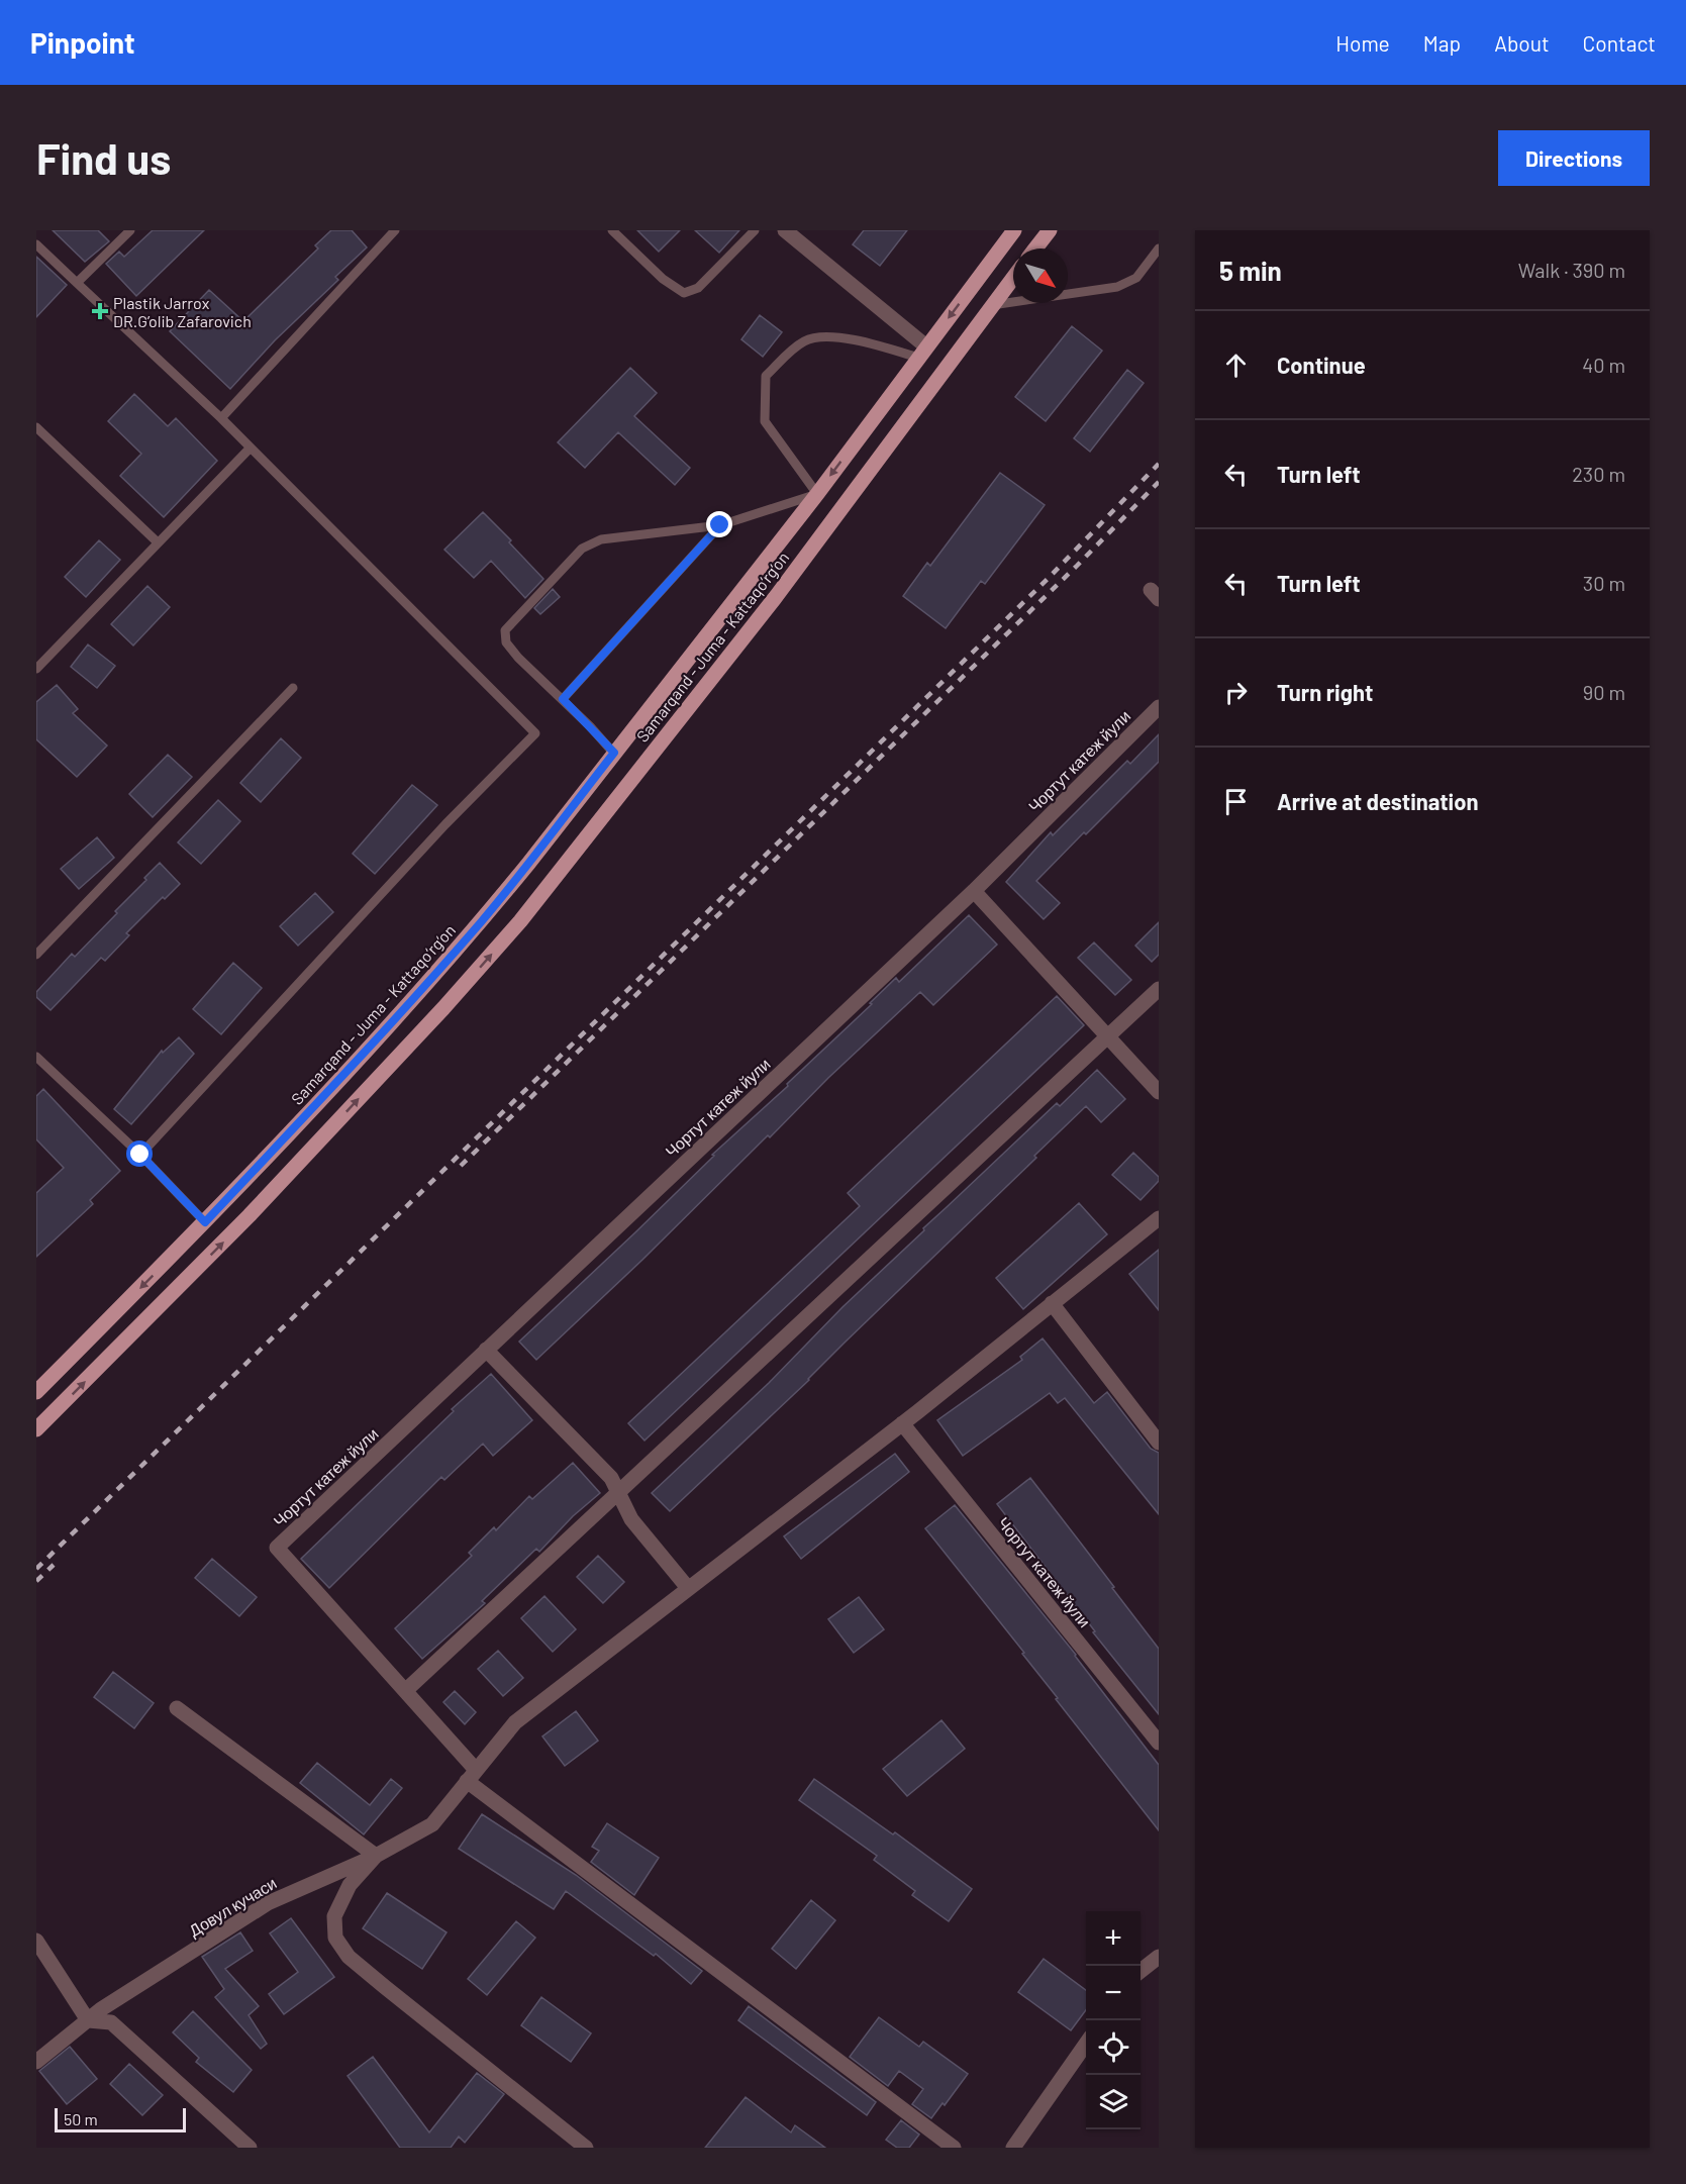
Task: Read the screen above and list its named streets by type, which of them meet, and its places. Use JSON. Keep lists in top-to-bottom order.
{
  "streets": {
    "main road": ["Samarqand - Juma - Kattaqo‘rg‘on"],
    "street": ["Чортут катеж йули", "Довул кучаси"]
  },
  "crossings": [
    ["Чортут катеж йули", "Довул кучаси"]
  ],
  "places": {
    "health": ["Plastik Jarrox DR.G’olib Zafarovich"]
  },
  "scale_bar": "50 m",
  "north": "bottom right",
  "page": {
    "header": "Pinpoint",
    "nav": [
      "Home",
      "Map",
      "About",
      "Contact"
    ],
    "buttons": "Directions",
    "title": "Find us",
    "heading": ["5 min", "Walk · 390 m"],
    "list": [
      ["Continue", "40 m"],
      ["Turn left", "230 m"],
      ["Turn left", "30 m"],
      ["Turn right", "90 m"],
      "Arrive at destination"
    ],
    "map_buttons": ["+", "−"],
    "scale": "50 m"
  }
}
